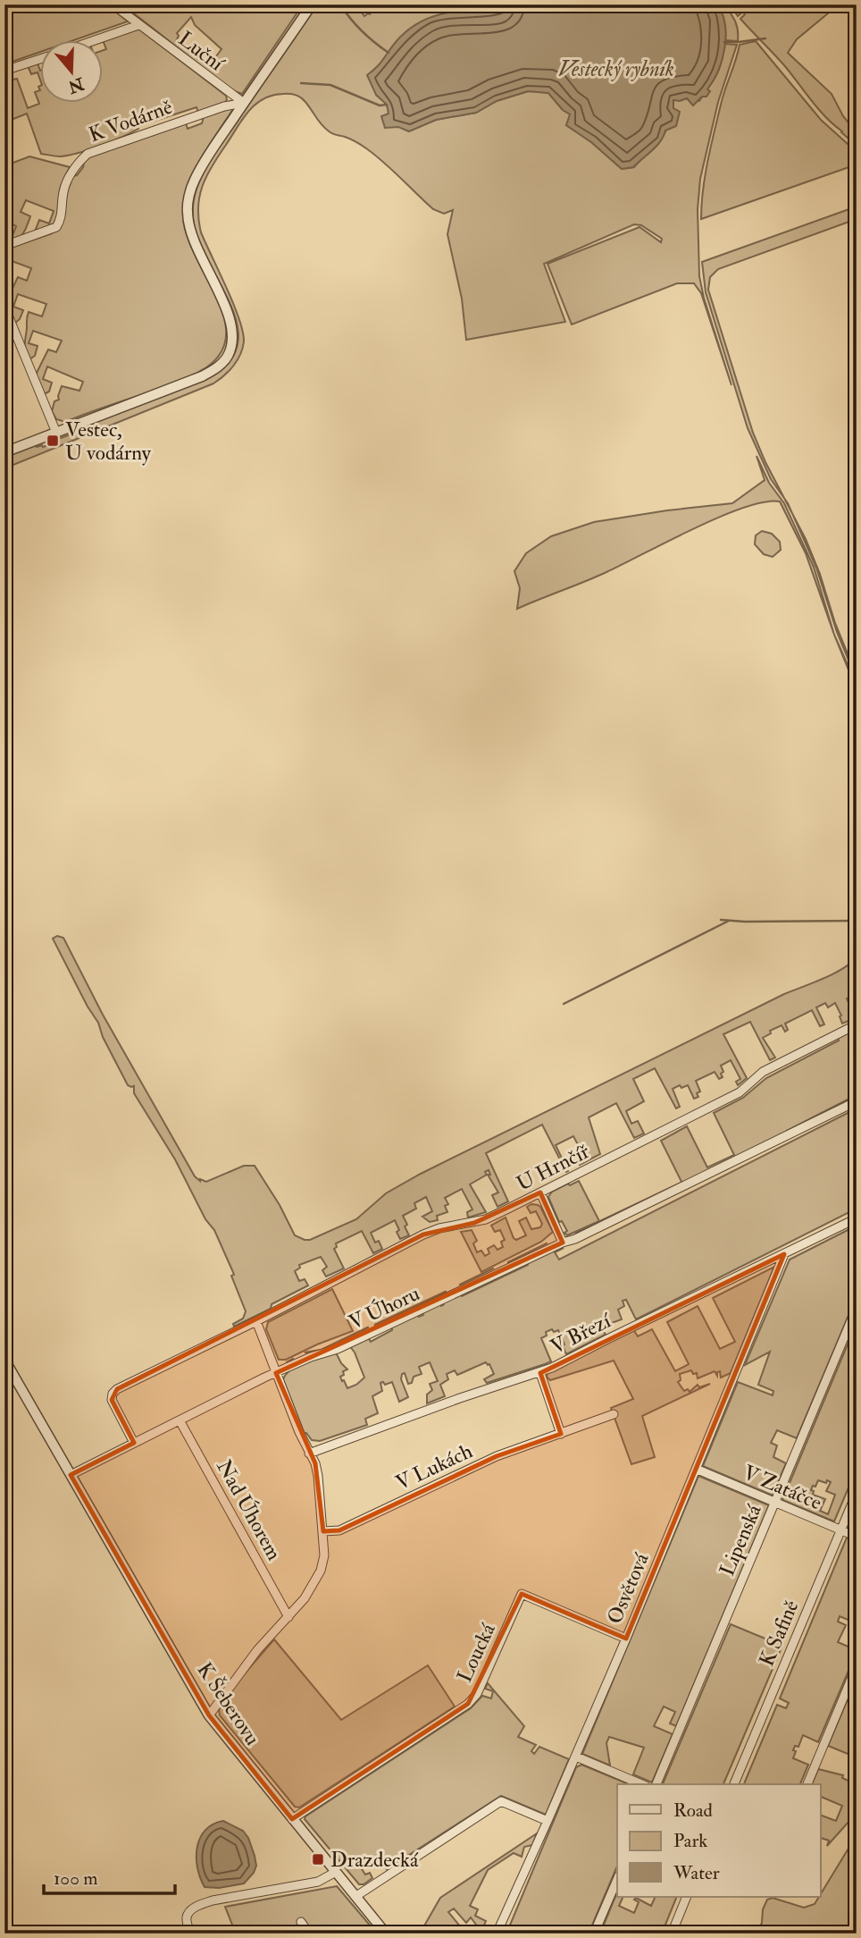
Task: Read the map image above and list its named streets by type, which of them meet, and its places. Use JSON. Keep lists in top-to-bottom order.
{
  "streets": {
    "street": [
      "Luční",
      "K Vodárně",
      "U Hrnčíř",
      "V Úhoru",
      "V Březí",
      "V Lukách",
      "V Zatáčce",
      "Nad Úhorem",
      "Lipenská",
      "Osvětová",
      "K Safině",
      "Loucká",
      "K Šeberovu"
    ]
  },
  "crossings": [
    ["Luční", "K Vodárně"],
    ["U Hrnčíř", "V Úhoru"],
    ["V Úhoru", "Nad Úhorem"],
    ["V Úhoru", "K Šeberovu"],
    ["V Březí", "Osvětová"],
    ["V Zatáčce", "Lipenská"],
    ["V Zatáčce", "Osvětová"],
    ["V Zatáčce", "K Safině"],
    ["Osvětová", "Loucká"],
    ["Loucká", "K Šeberovu"]
  ],
  "water": ["Vestecký rybník"],
  "places": {
    "transit": ["Vestec, U vodárny", "Drazdecká"]
  },
  "legend": ["Road", "Park", "Water"],
  "scale_bar": "100 m",
  "north": "bottom"
}
